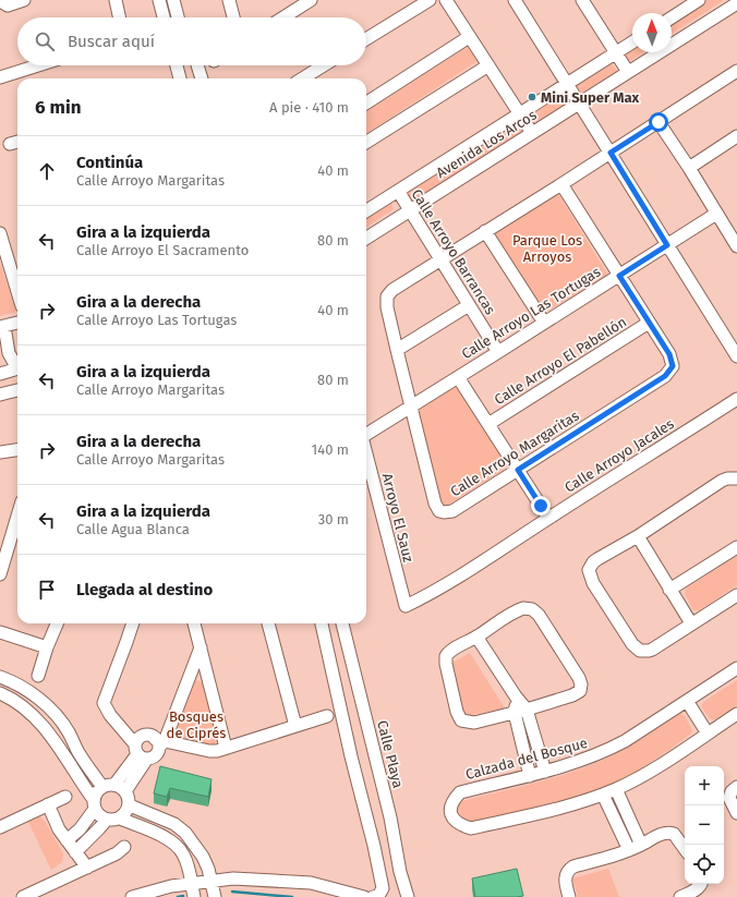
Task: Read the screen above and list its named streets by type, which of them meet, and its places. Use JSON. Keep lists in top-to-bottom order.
{
  "streets": {
    "street": [
      "Avenida Los Arcos",
      "Calle Arroyo Barrancas",
      "Calle Arroyo Las Tortugas",
      "Calle Arroyo El Pabellón",
      "Calle Arroyo Margaritas",
      "Calle Arroyo Jacales",
      "Arroyo El Sauz",
      "Calle Playa",
      "Calzada del Bosque"
    ]
  },
  "crossings": [
    ["Avenida Los Arcos", "Calle Arroyo Barrancas"],
    ["Calle Arroyo Barrancas", "Calle Arroyo Las Tortugas"],
    ["Calle Arroyo Barrancas", "Calle Arroyo Margaritas"],
    ["Calle Arroyo Las Tortugas", "Calle Arroyo Margaritas"],
    ["Calle Arroyo El Pabellón", "Calle Arroyo Margaritas"],
    ["Calle Arroyo Jacales", "Arroyo El Sauz"]
  ],
  "parks": ["Parque Los Arroyos", "Bosques de Ciprés"],
  "places": ["Mini Super Max"],
  "north": "top",
  "page": {
    "search": "Buscar aquí",
    "heading": ["6 min", "A pie · 410 m"],
    "list": [
      ["Continúa", "Calle Arroyo Margaritas", "40 m"],
      ["Gira a la izquierda", "Calle Arroyo El Sacramento", "80 m"],
      ["Gira a la derecha", "Calle Arroyo Las Tortugas", "40 m"],
      ["Gira a la izquierda", "Calle Arroyo Margaritas", "80 m"],
      ["Gira a la derecha", "Calle Arroyo Margaritas", "140 m"],
      ["Gira a la izquierda", "Calle Agua Blanca", "30 m"],
      "Llegada al destino"
    ],
    "map_buttons": ["+", "−"]
  }
}
